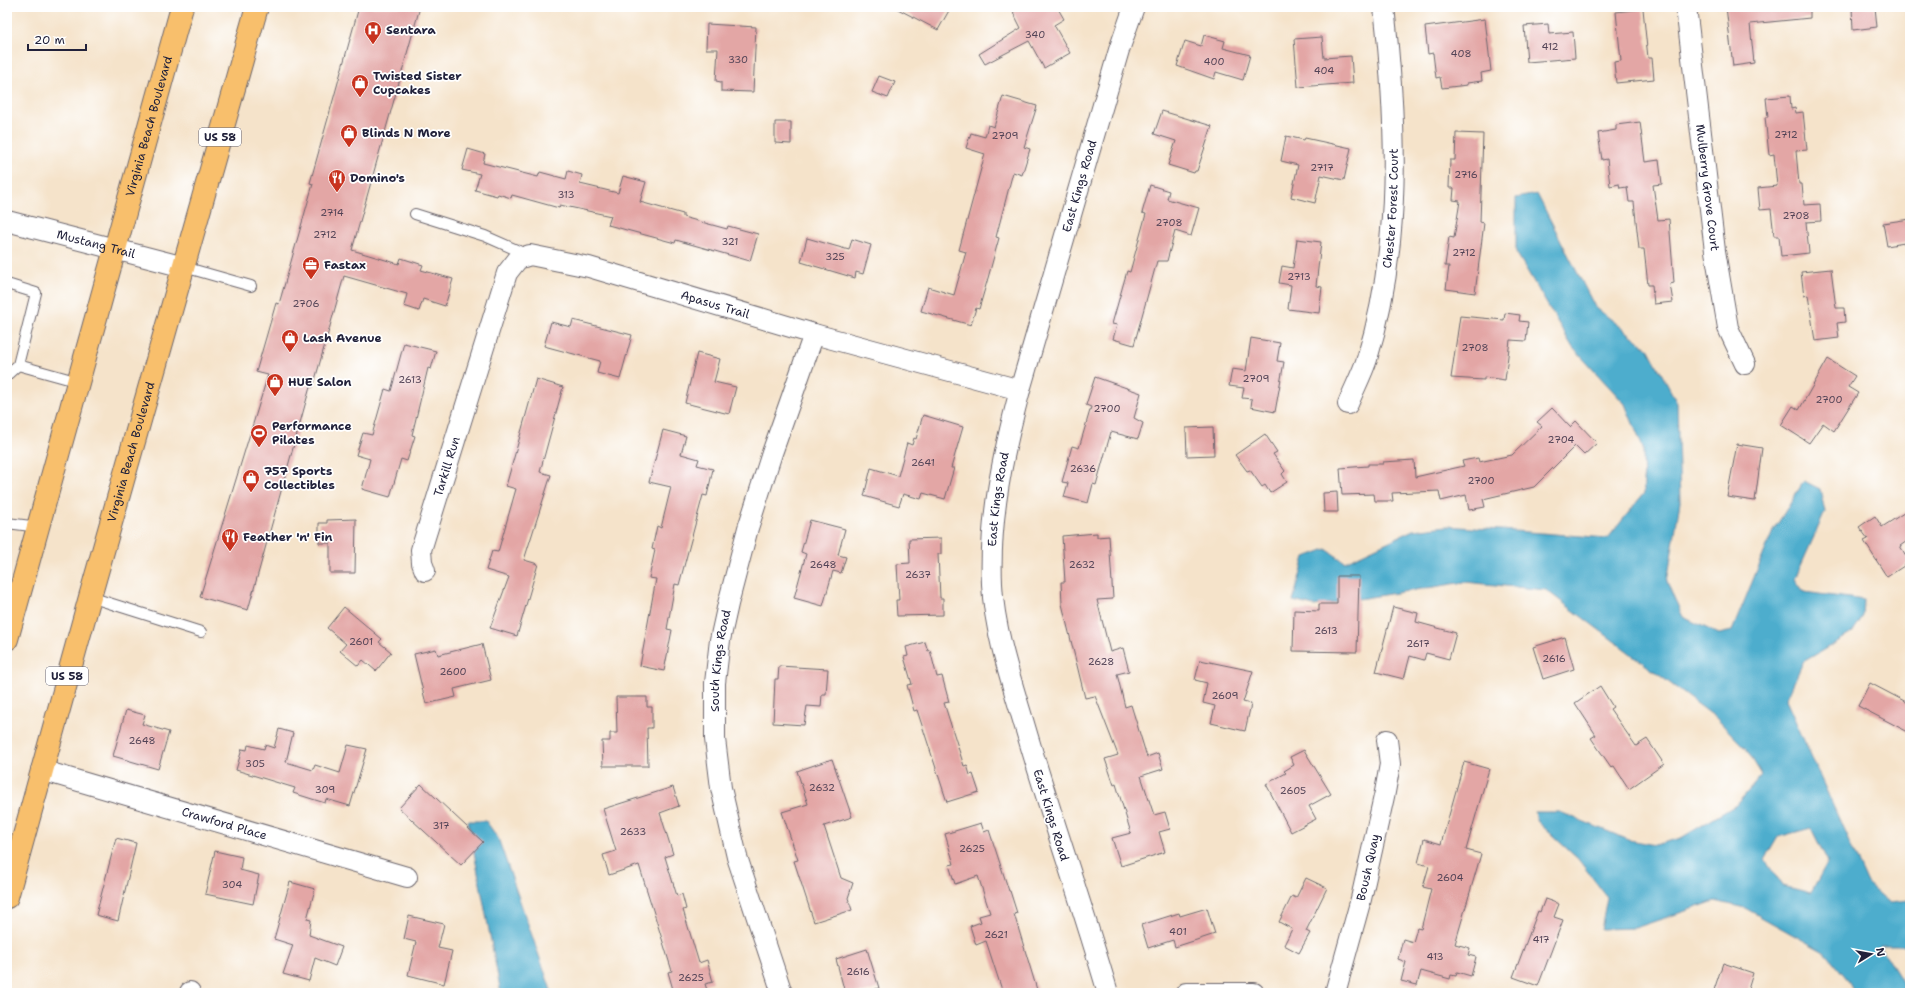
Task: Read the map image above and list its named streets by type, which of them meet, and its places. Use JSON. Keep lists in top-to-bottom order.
{
  "streets": {
    "main road": ["Virginia Beach Boulevard", "US 58"],
    "street": [
      "East Kings Road",
      "Mulberry Grove Court",
      "Chester Forest Court",
      "Mustang Trail",
      "Apasus Trail",
      "Tarkill Run",
      "South Kings Road",
      "Crawford Place",
      "Boush Quay"
    ]
  },
  "crossings": [
    ["Virginia Beach Boulevard", "Mustang Trail"],
    ["Virginia Beach Boulevard", "Crawford Place"],
    ["East Kings Road", "Apasus Trail"],
    ["Apasus Trail", "Tarkill Run"],
    ["Apasus Trail", "South Kings Road"]
  ],
  "places": {
    "hospital": ["Sentara"],
    "shop": [
      "Twisted Sister Cupcakes",
      "Blinds N More",
      "Lash Avenue",
      "HUE Salon",
      "757 Sports Collectibles"
    ],
    "restaurant": ["Domino's", "Feather 'n' Fin"],
    "office": ["Fastax"],
    "sports": ["Performance Pilates"]
  },
  "house_numbers": [
    "340",
    "412",
    "408",
    "330",
    "400",
    "404",
    "2712",
    "2709",
    "2717",
    "2716",
    "313",
    "2714",
    "2708",
    "2708",
    "2712",
    "321",
    "2712",
    "325",
    "2713",
    "2706",
    "2708",
    "2709",
    "2613",
    "2700",
    "2700",
    "2704",
    "2641",
    "2636",
    "2700",
    "2648",
    "2632",
    "2637",
    "2613",
    "2601",
    "2617",
    "2616",
    "2628",
    "2600",
    "2609",
    "2648",
    "305",
    "2632",
    "309",
    "2605",
    "317",
    "2633",
    "2625",
    "2604",
    "304",
    "401",
    "2621",
    "417",
    "413",
    "2616",
    "2625"
  ],
  "scale_bar": "20 m",
  "north": "right"
}
